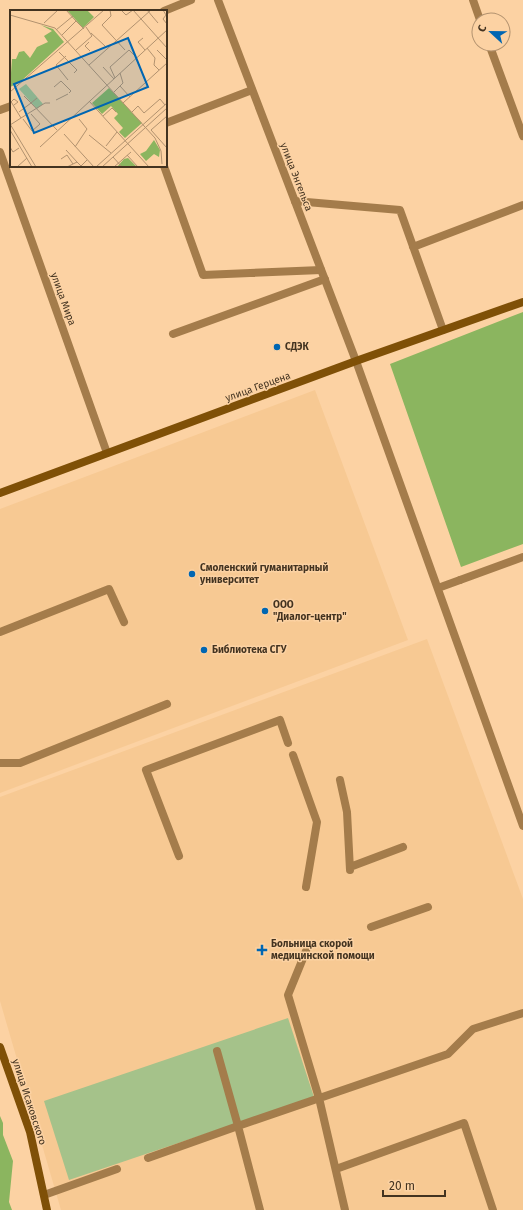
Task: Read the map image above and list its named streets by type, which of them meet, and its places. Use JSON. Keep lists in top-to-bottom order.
{
  "streets": {
    "street": [
      "улица Энгельса",
      "улица Мира",
      "улица Герцена",
      "улица Исаковского"
    ]
  },
  "crossings": [
    ["улица Энгельса", "улица Герцена"],
    ["улица Мира", "улица Герцена"]
  ],
  "places": {
    "other": [
      "СДЭК",
      "Смоленский гуманитарный университет",
      "ООО \"Диалог-центр\"",
      "Библиотека СГУ"
    ],
    "health": ["Больница скорой медицинской помощи"]
  },
  "scale_bar": "20 m",
  "north": "left"
}
